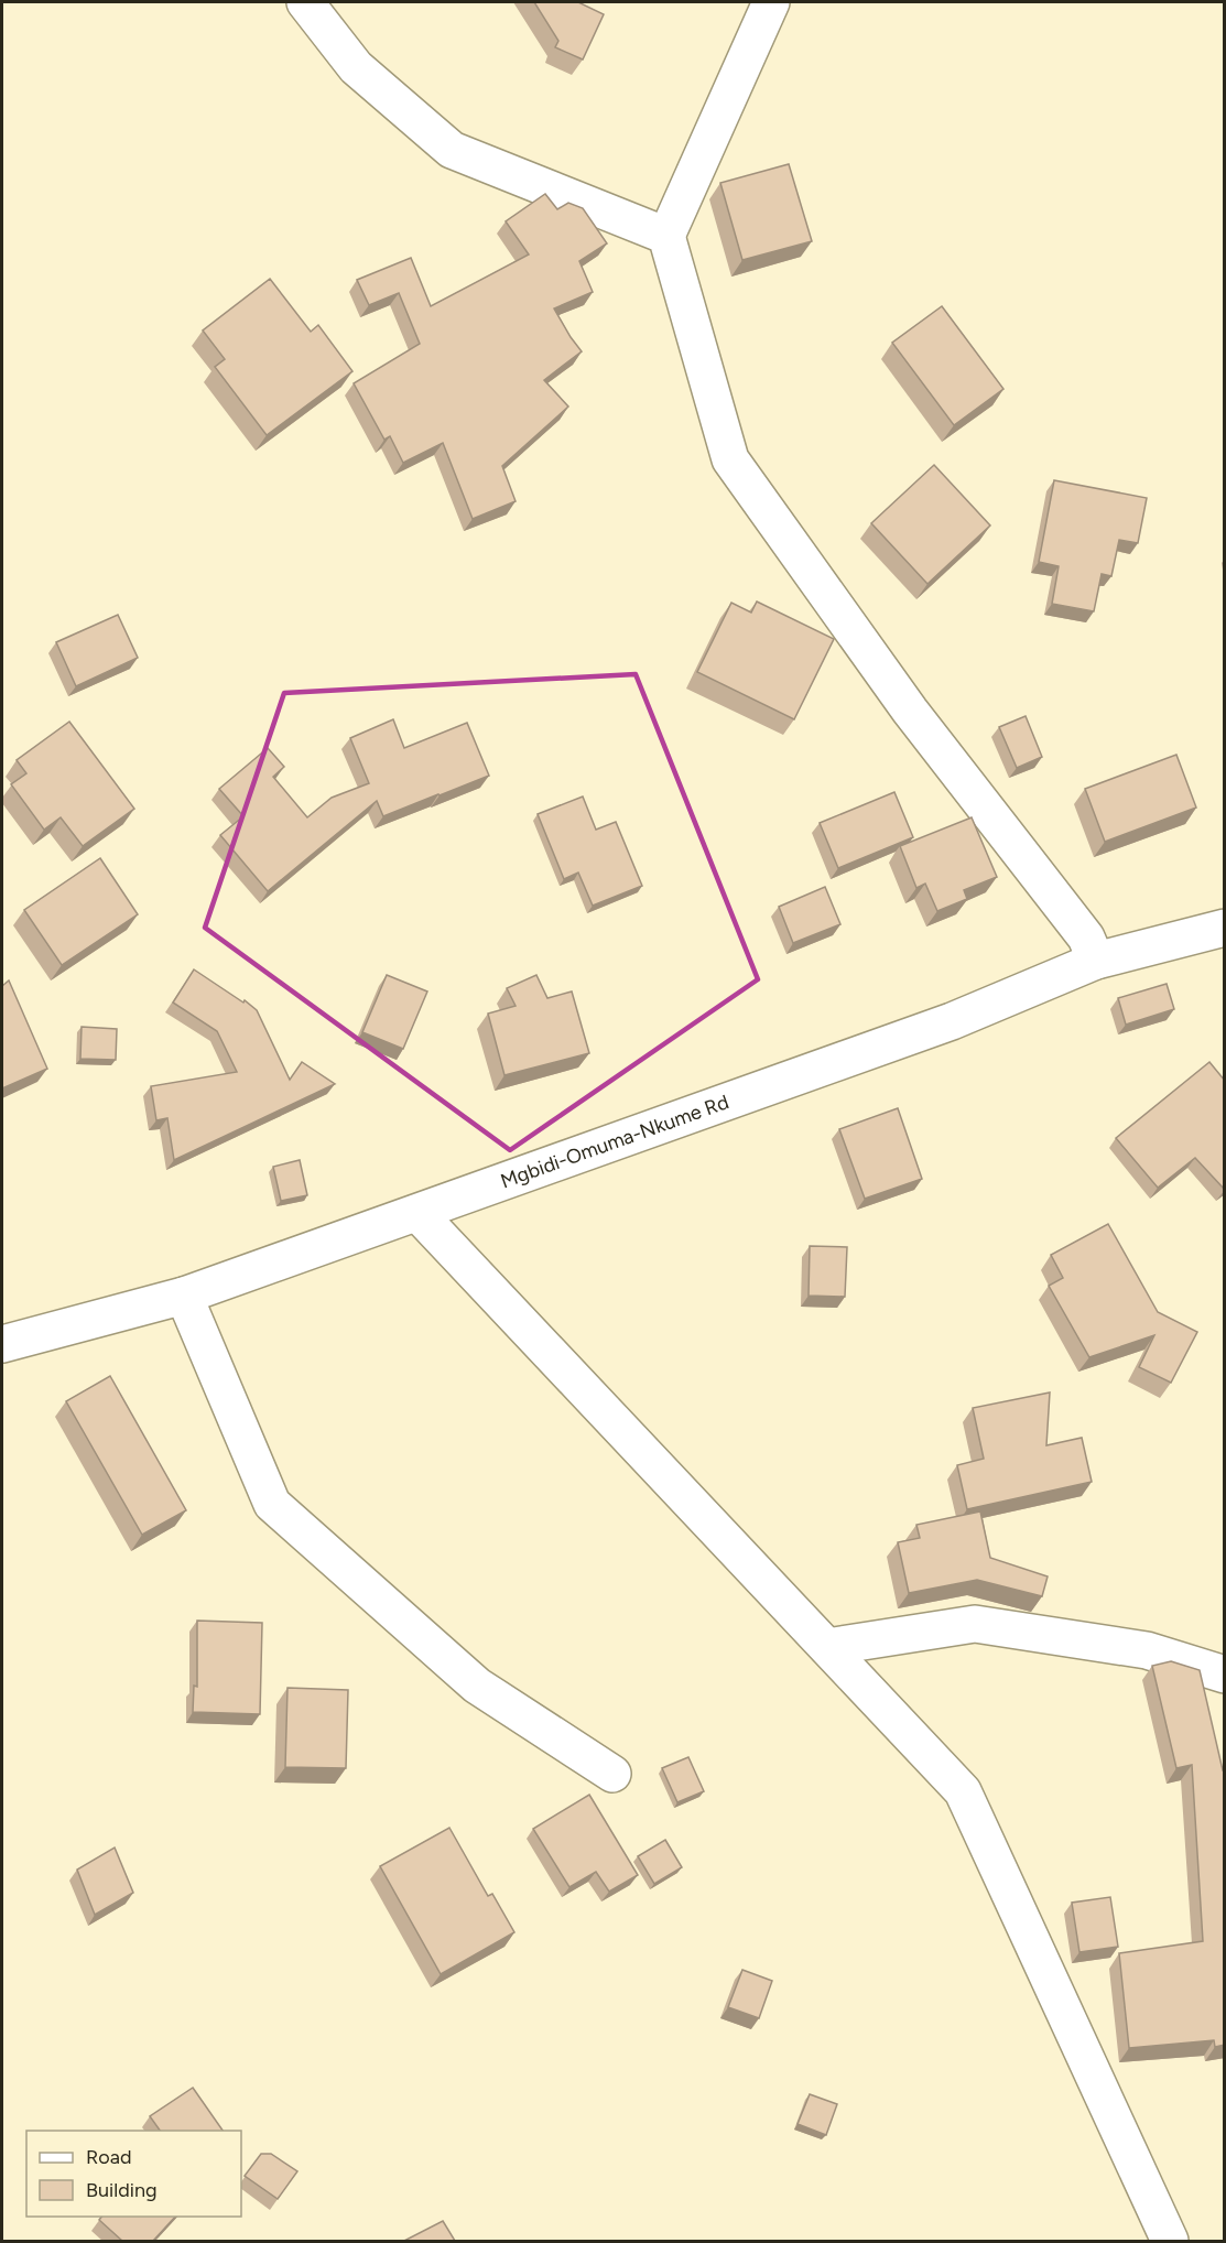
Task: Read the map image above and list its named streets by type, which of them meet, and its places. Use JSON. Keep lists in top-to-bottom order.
{
  "streets": {
    "street": ["Mgbidi-Omuma-Nkume Rd"]
  },
  "legend": ["Road", "Building"]
}
